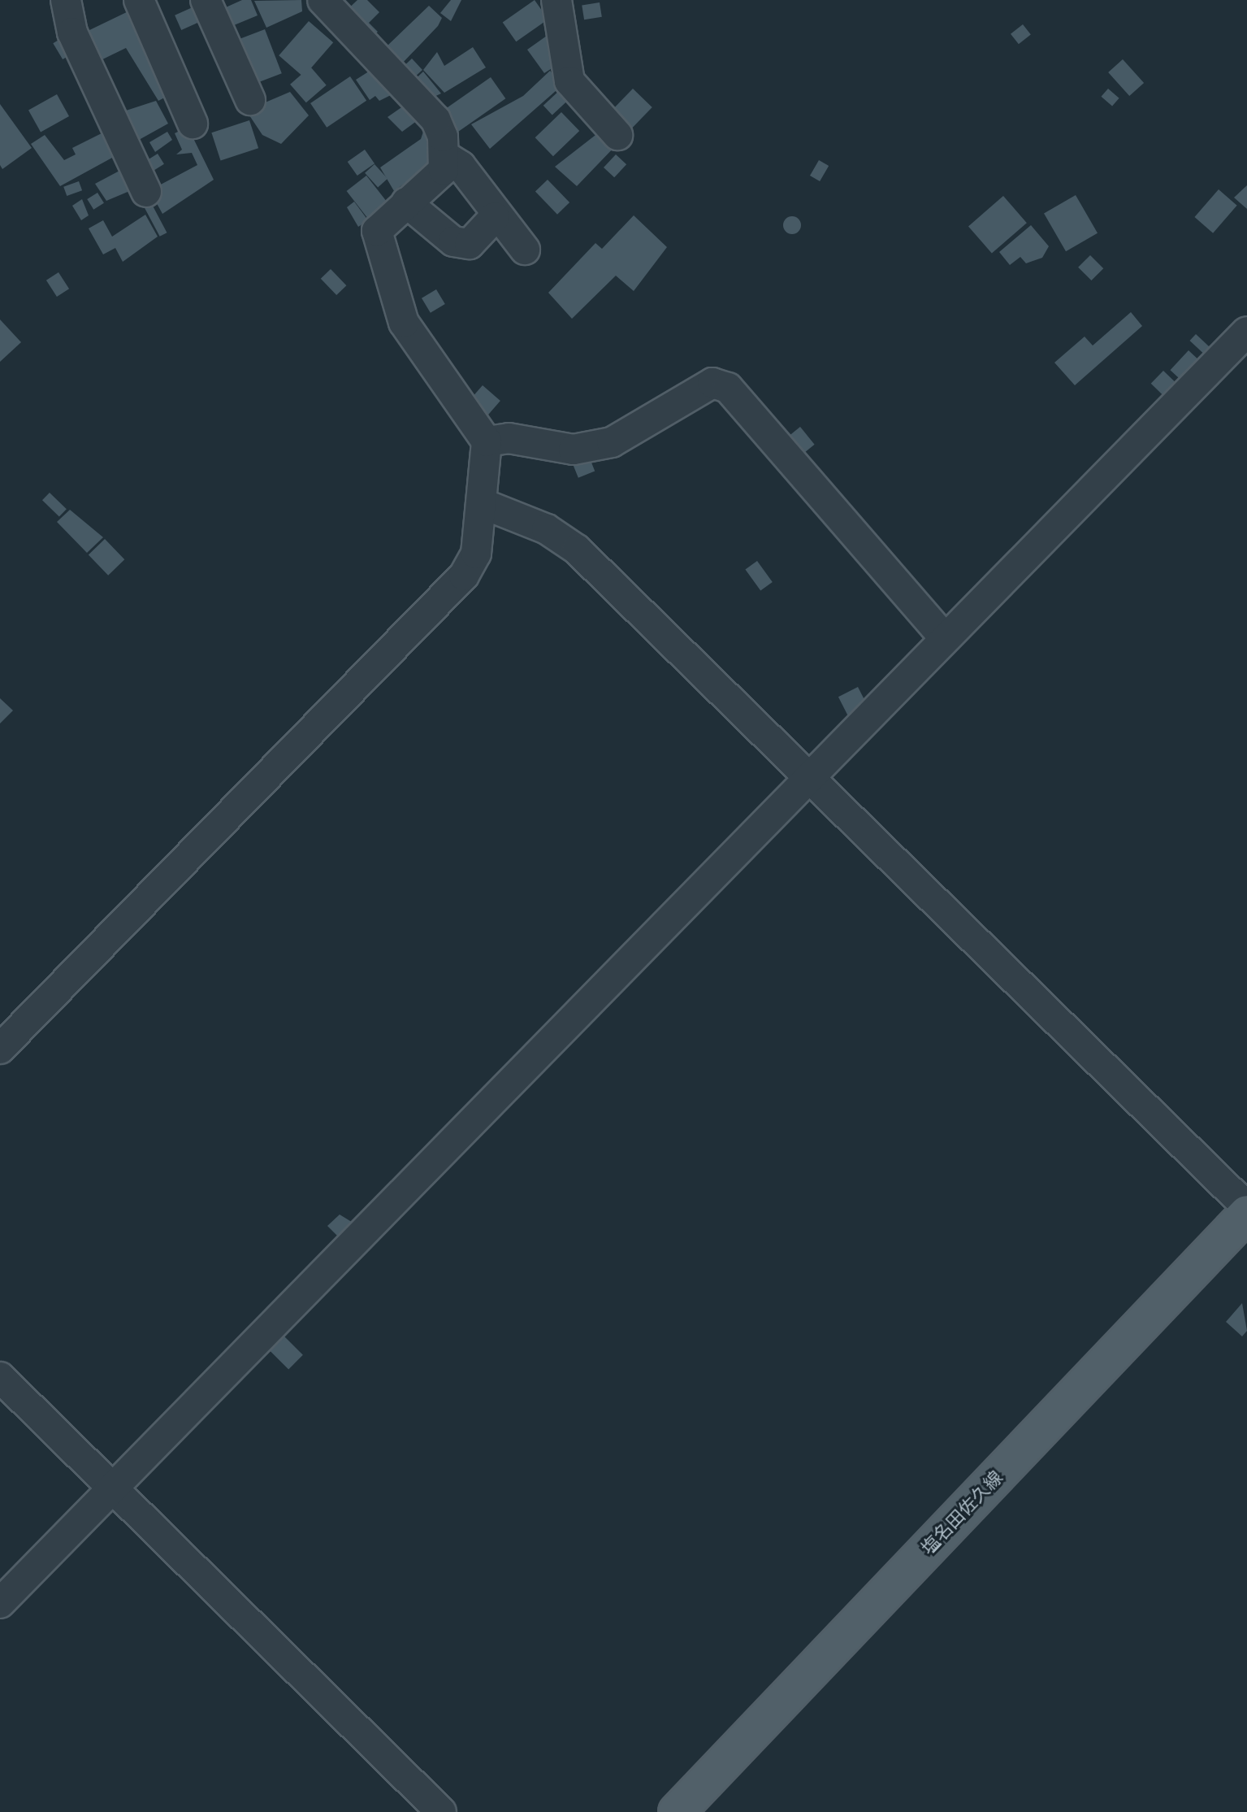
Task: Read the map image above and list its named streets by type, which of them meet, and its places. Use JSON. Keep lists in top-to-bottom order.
{
  "streets": {
    "main road": ["塩名田佐久線"]
  }
}
